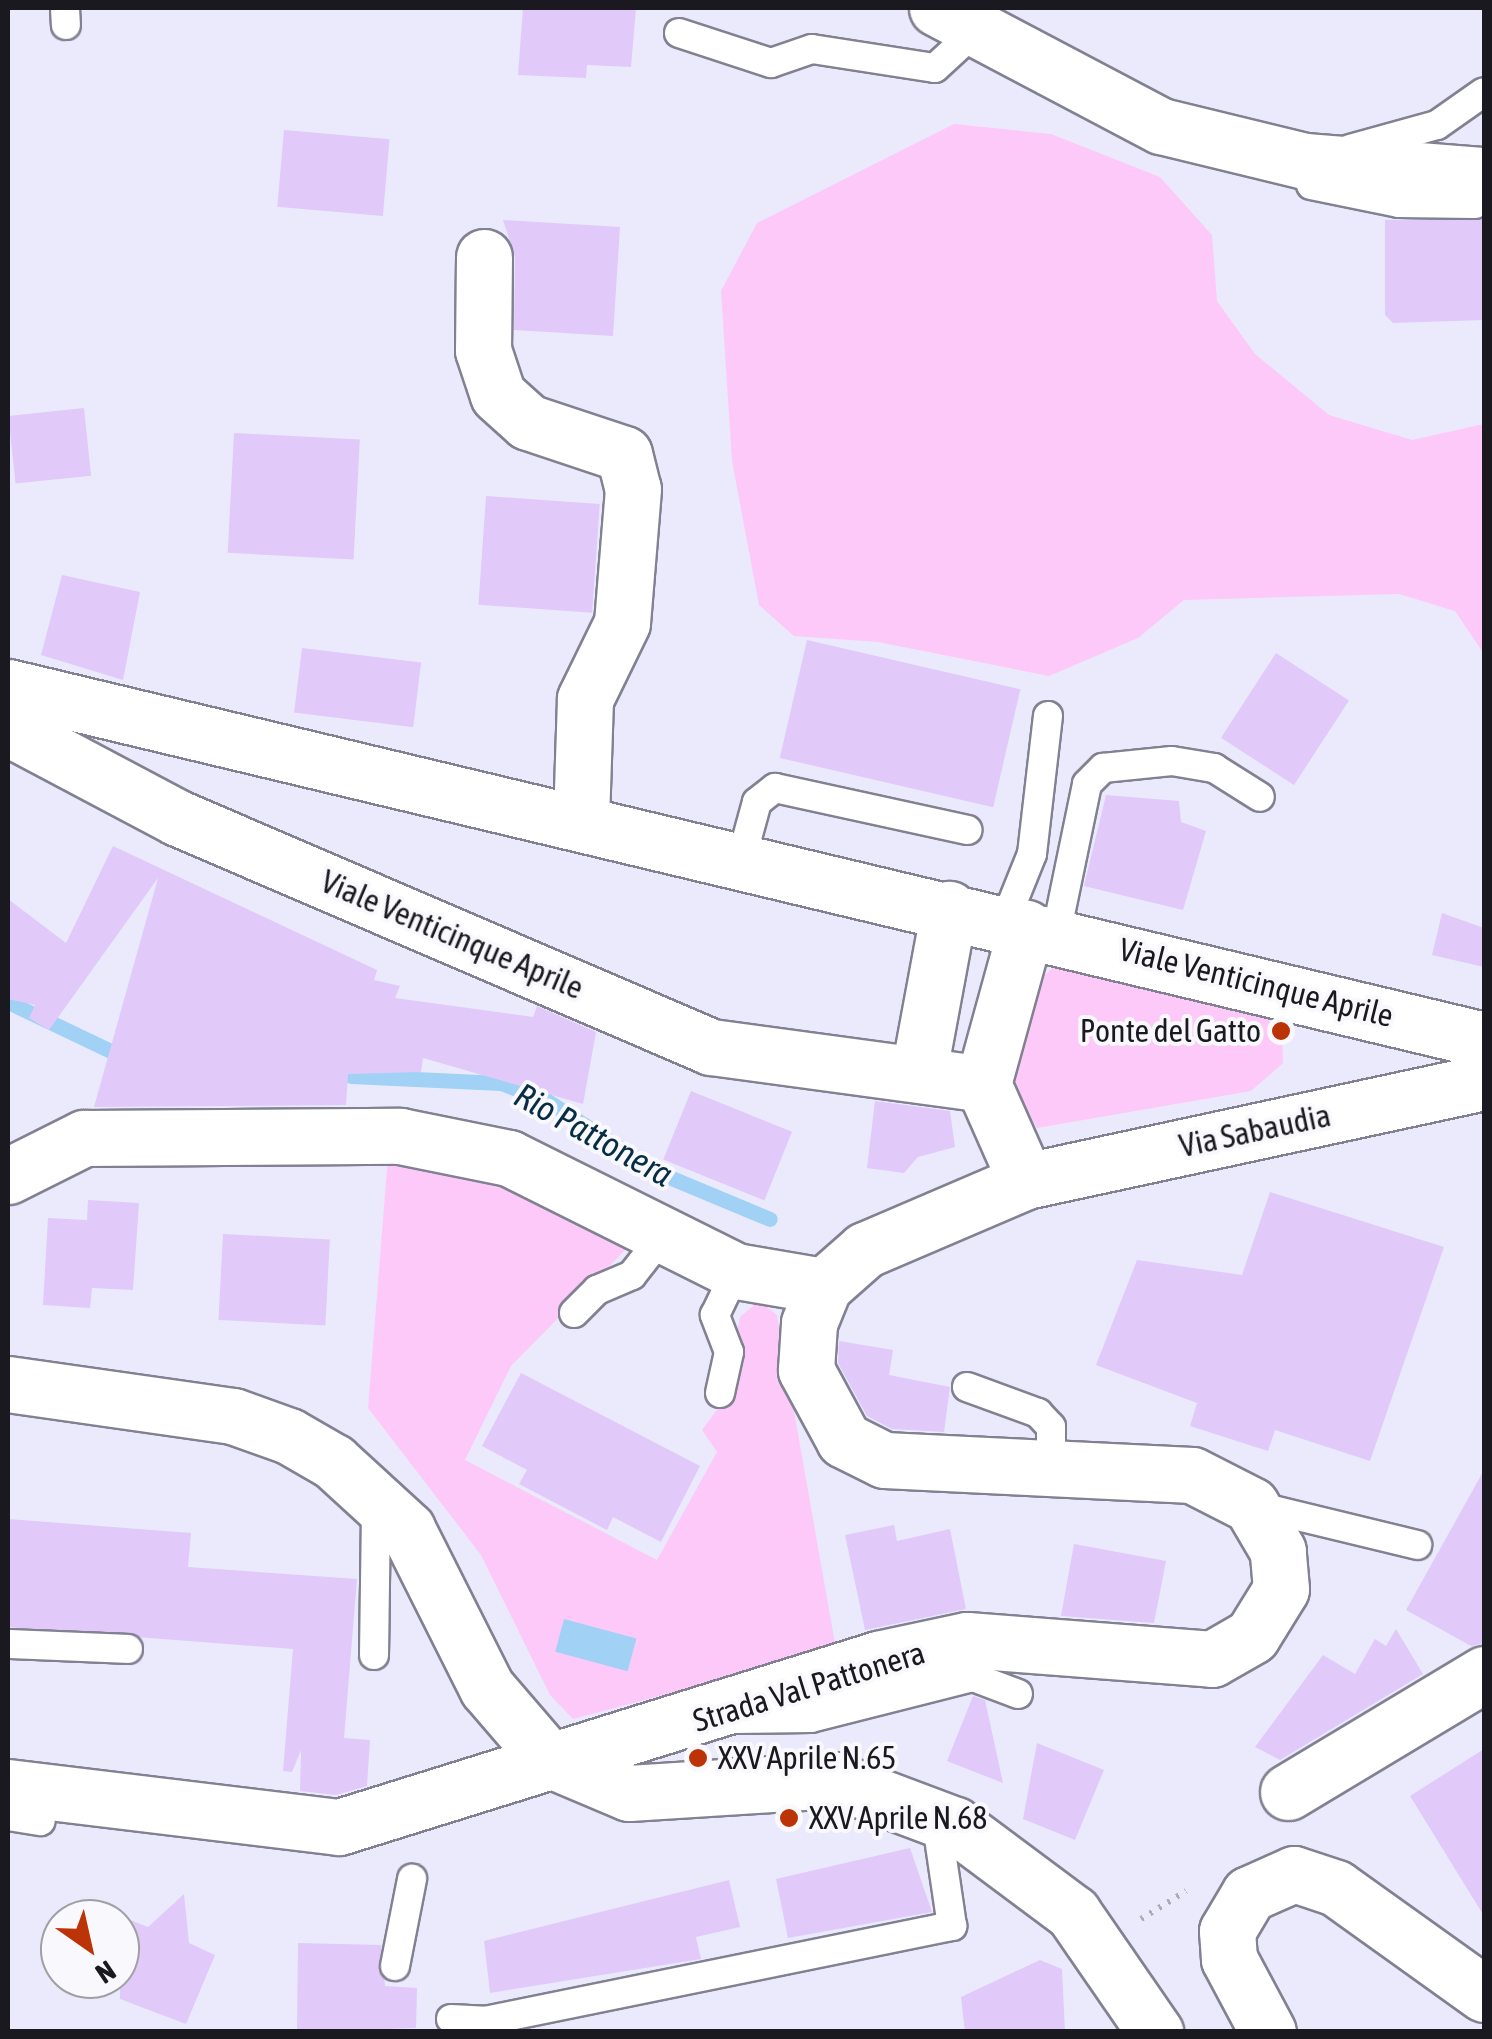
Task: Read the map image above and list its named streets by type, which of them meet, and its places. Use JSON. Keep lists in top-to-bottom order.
{
  "streets": {
    "street": ["Viale Venticinque Aprile", "Via Sabaudia", "Strada Val Pattonera"]
  },
  "water": ["Rio Pattonera"],
  "places": ["Ponte del Gatto", "XXV Aprile N.65", "XXV Aprile N.68"],
  "north": "bottom right"
}
